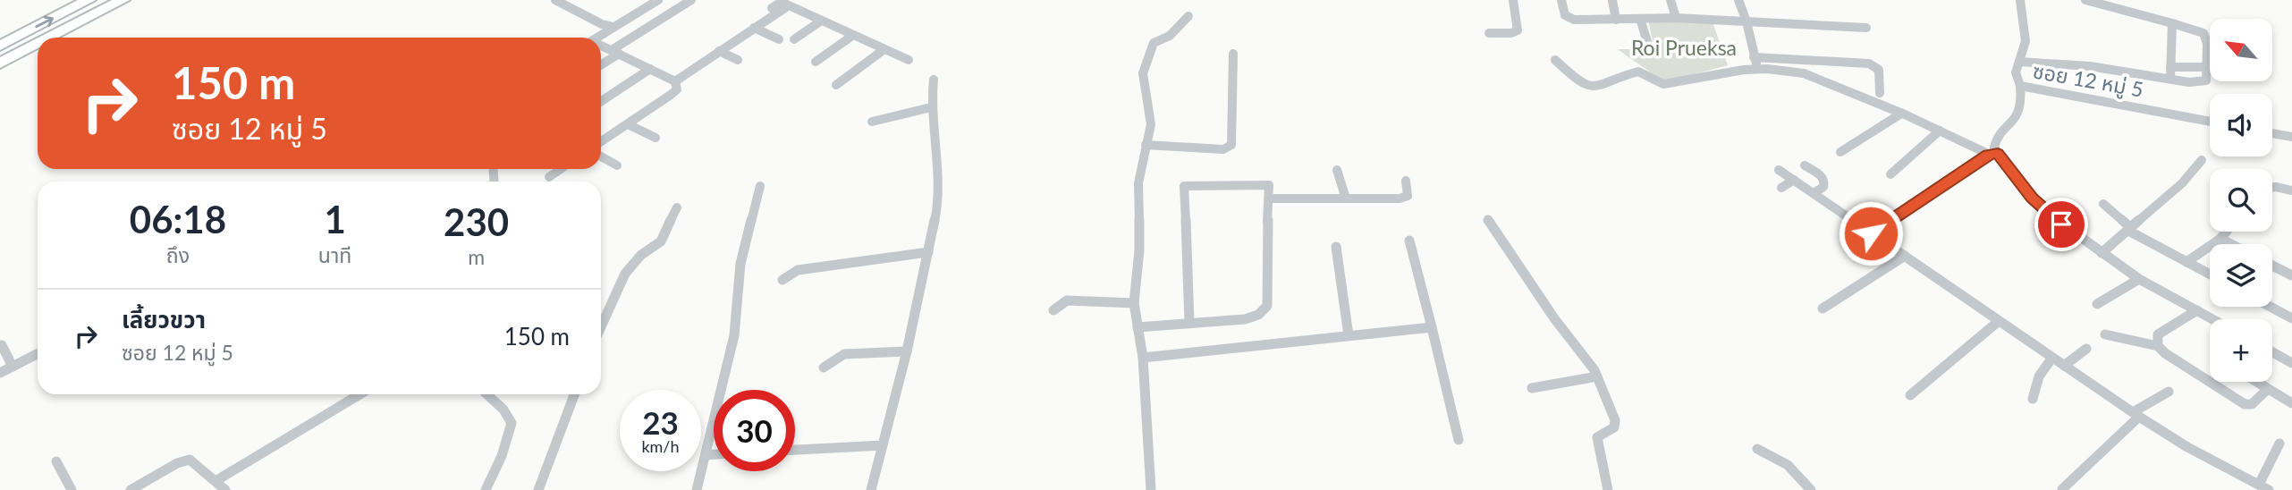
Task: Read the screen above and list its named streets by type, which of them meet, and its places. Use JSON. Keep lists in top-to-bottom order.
{
  "streets": {
    "street": ["ซอย 12 หมู่ 5"]
  },
  "parks": ["Roi Prueksa"],
  "north": "top left",
  "page": {
    "map_buttons": "+",
    "turn": ["150 m", "ซอย 12 หมู่ 5"],
    "eta": [
      "06:18",
      "ถึง",
      "1",
      "นาที",
      "230",
      "m"
    ],
    "list": [
      {
        "name": "เลี้ยวขวา",
        "note": "ซอย 12 หมู่ 5",
        "value": "150 m"
      }
    ],
    "speed": "23 km/h",
    "limit": "30"
  }
}
